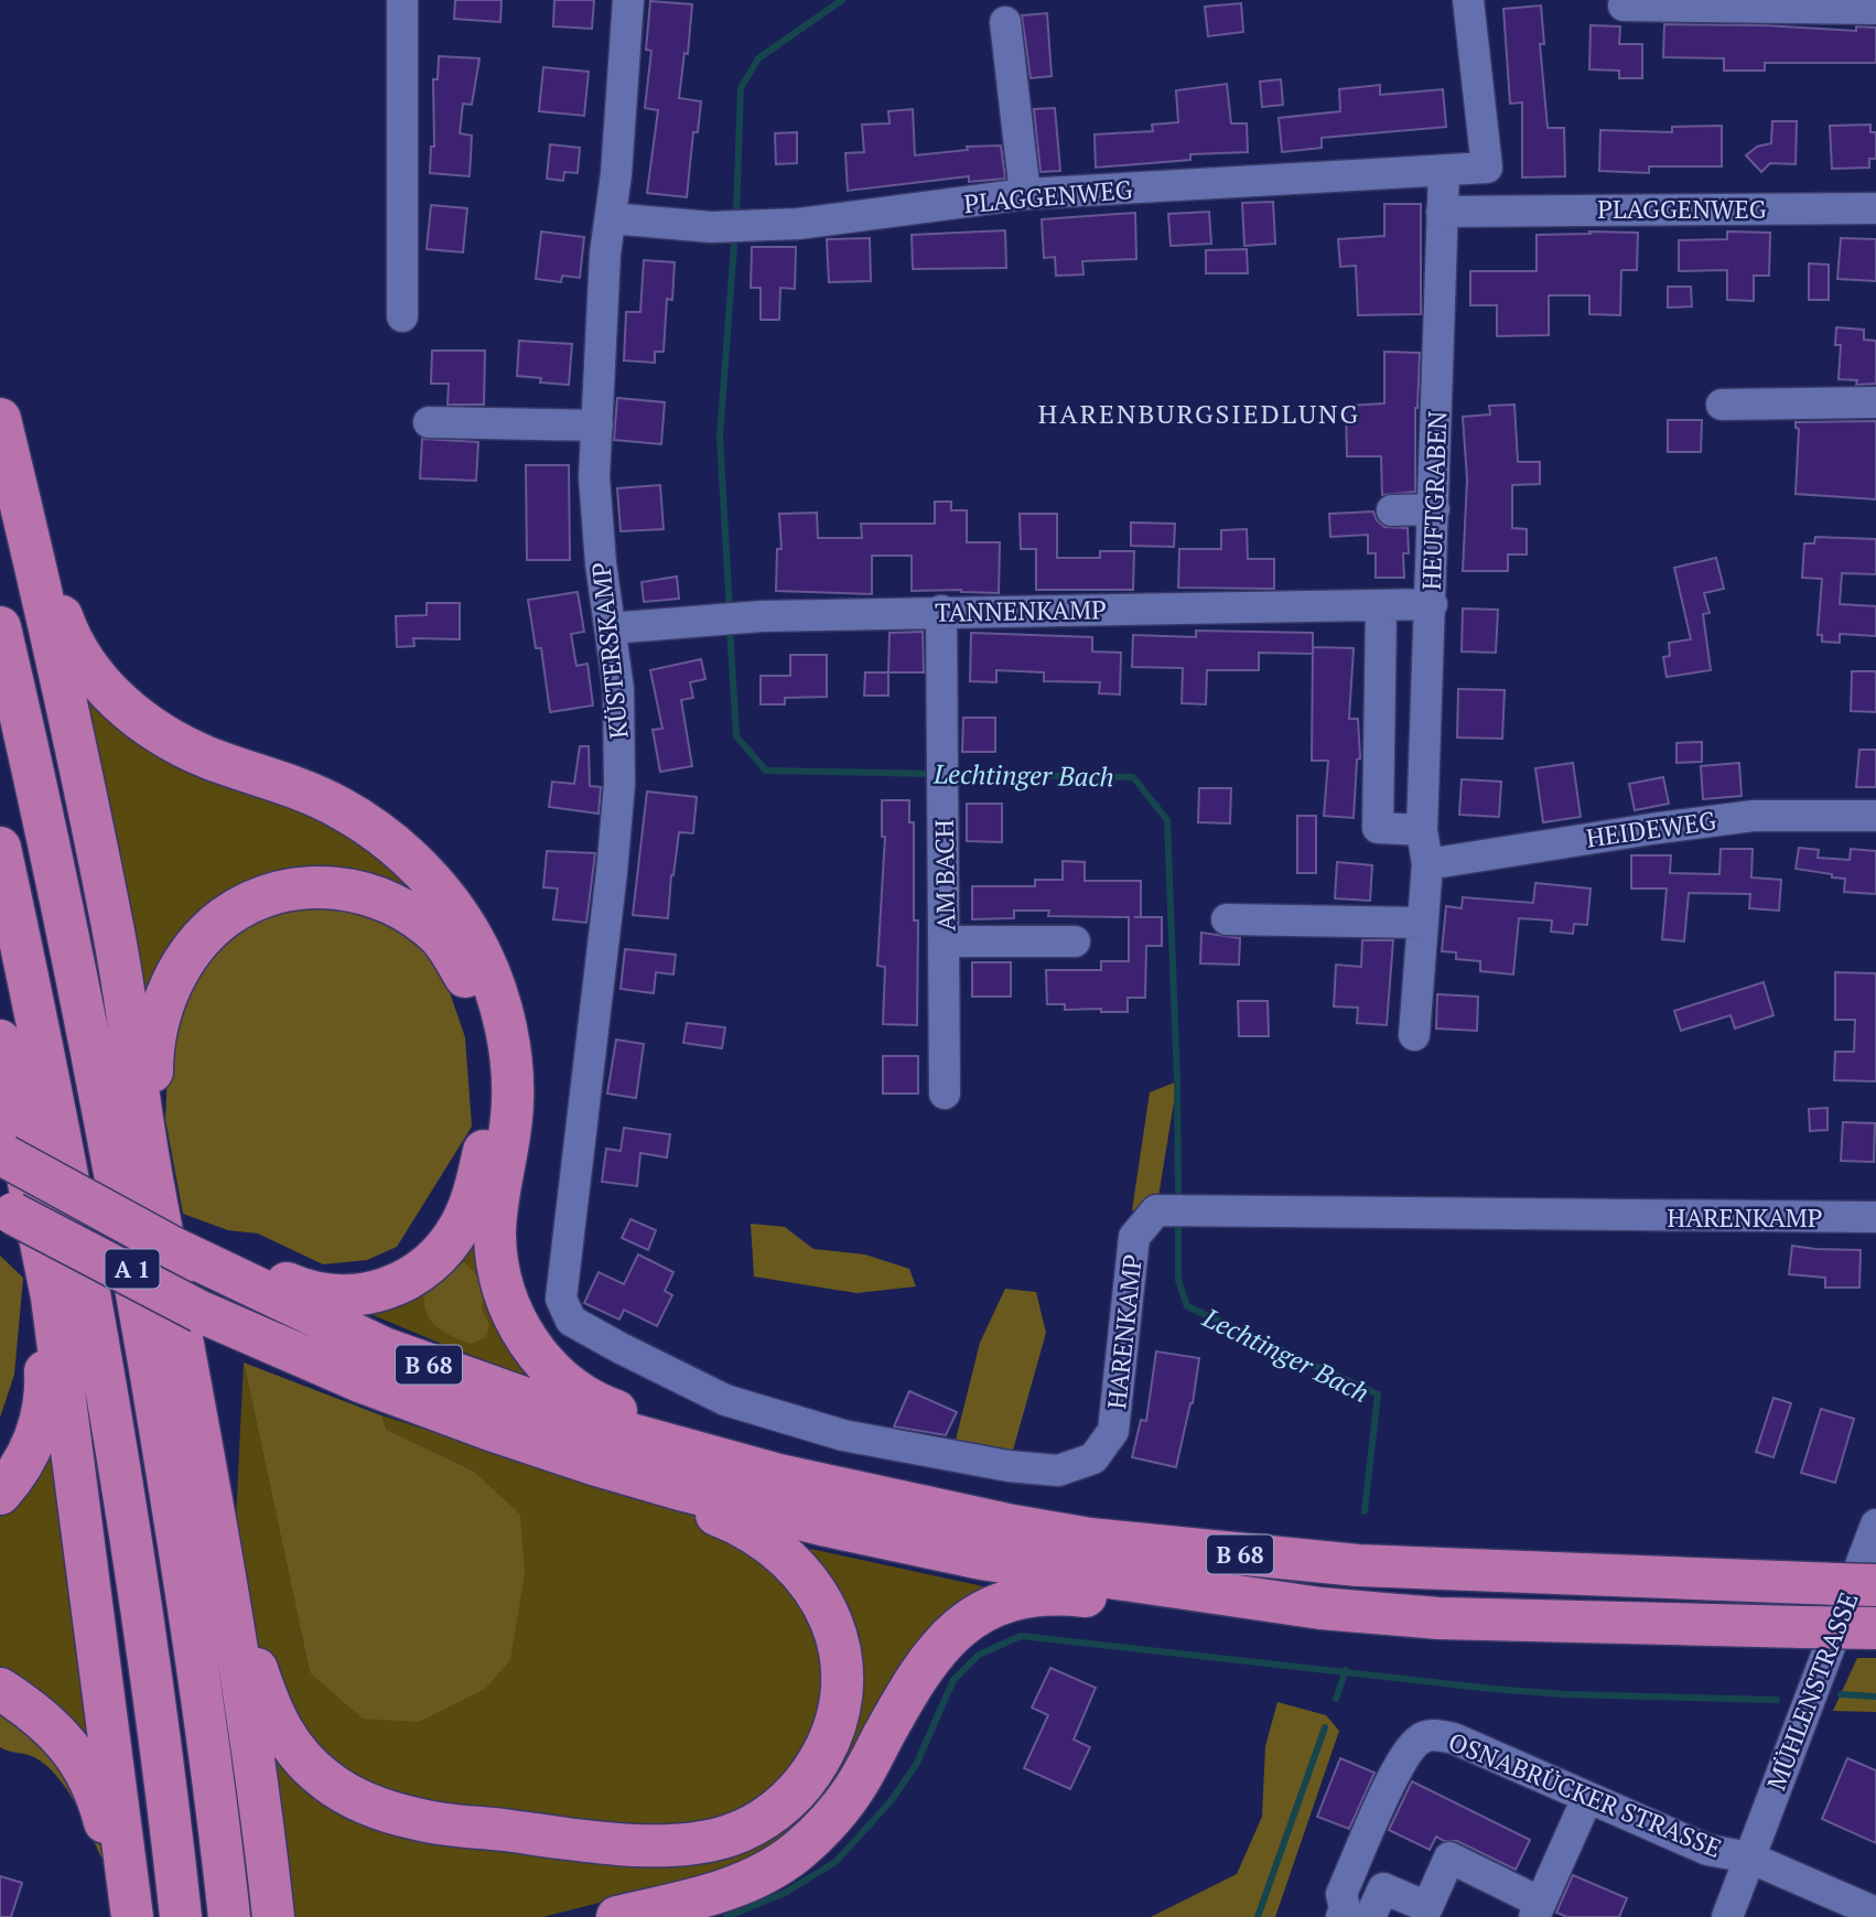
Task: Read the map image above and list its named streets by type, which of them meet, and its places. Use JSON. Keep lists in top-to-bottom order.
{
  "streets": {
    "highway": ["A 1", "B 68"],
    "street": [
      "PLAGGENWEG",
      "HEUFTGRABEN",
      "TANNENKAMP",
      "KÜSTERSKAMP",
      "HEIDEWEG",
      "AM BACH",
      "HARENKAMP",
      "MÜHLENSTRASSE",
      "OSNABRÜCKER STRASSE"
    ]
  },
  "crossings": [
    ["PLAGGENWEG", "HEUFTGRABEN"],
    ["PLAGGENWEG", "KÜSTERSKAMP"],
    ["HEUFTGRABEN", "TANNENKAMP"],
    ["HEUFTGRABEN", "HEIDEWEG"],
    ["TANNENKAMP", "KÜSTERSKAMP"],
    ["TANNENKAMP", "AM BACH"],
    ["KÜSTERSKAMP", "HARENKAMP"],
    ["MÜHLENSTRASSE", "OSNABRÜCKER STRASSE"]
  ],
  "districts": ["HARENBURGSIEDLUNG"],
  "water": ["Lechtinger Bach"]
}
